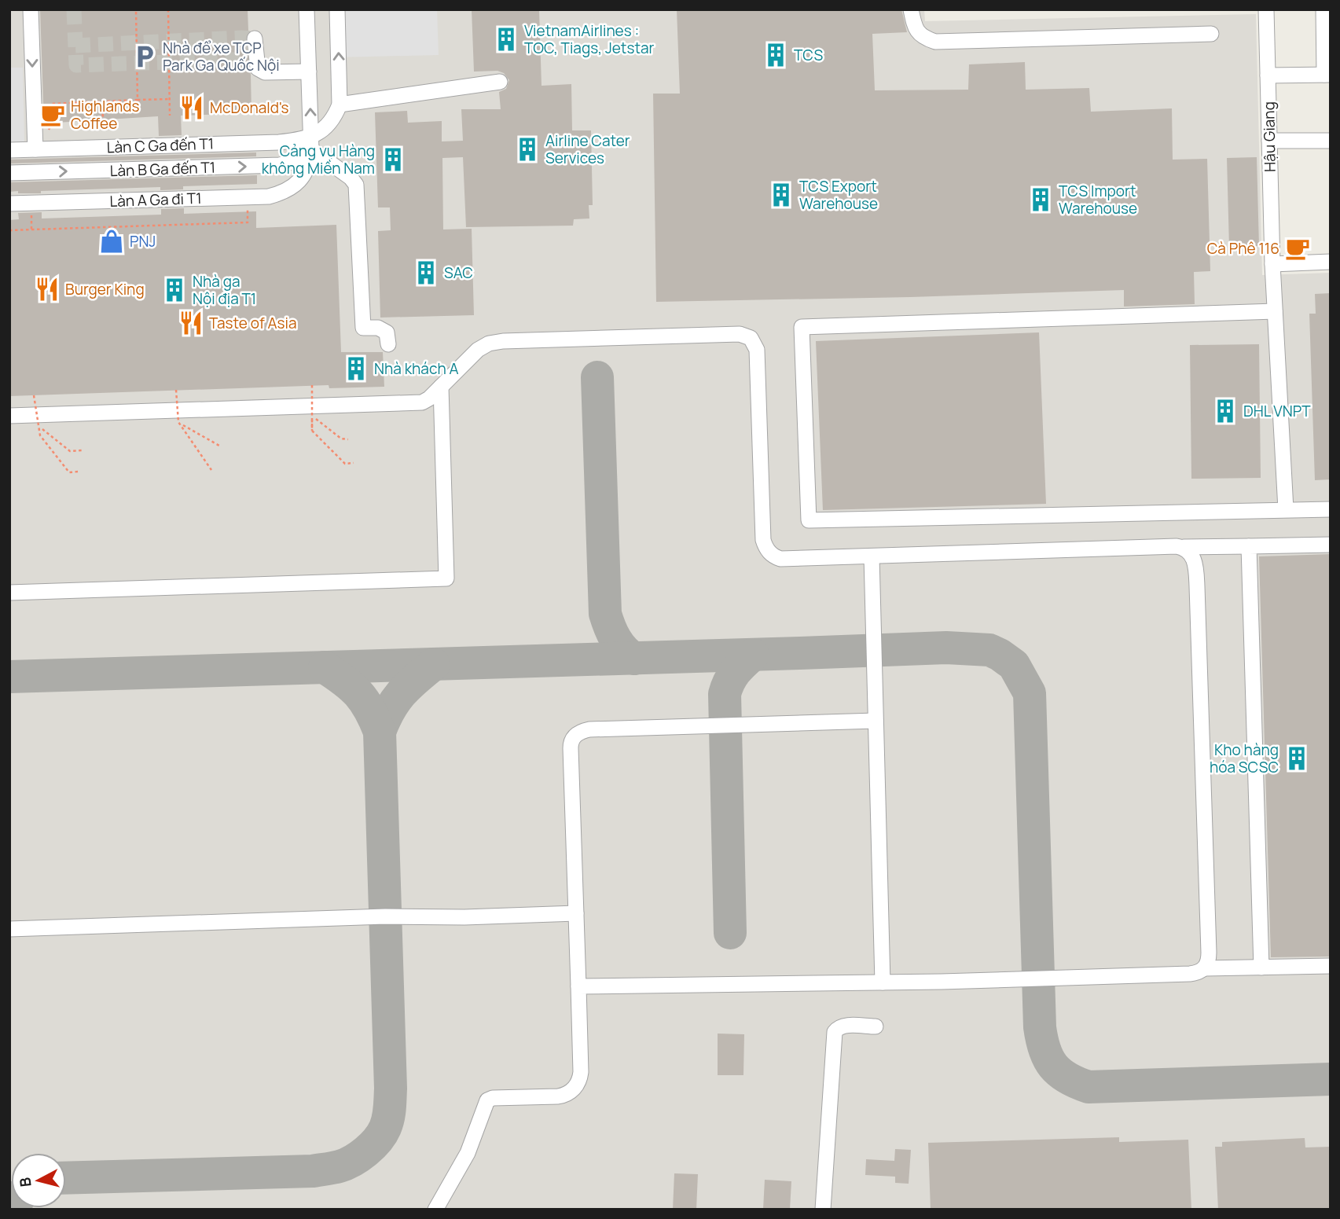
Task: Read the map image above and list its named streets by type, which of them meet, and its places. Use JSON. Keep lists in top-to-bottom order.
{
  "streets": {
    "street": [
      "Hậu Giang",
      "Làn C Ga đến T1",
      "Làn B Ga đến T1",
      "Làn A Ga đi T1"
    ]
  },
  "crossings": [
    ["Làn C Ga đến T1", "Làn B Ga đến T1"],
    ["Làn C Ga đến T1", "Làn A Ga đi T1"],
    ["Làn B Ga đến T1", "Làn A Ga đi T1"]
  ],
  "one_way": ["Làn B Ga đến T1"],
  "places": {
    "building": [
      "VietnamAirlines : TOC, Tiags, Jetstar",
      "TCS",
      "Airline Cater Services",
      "Cảng vụ Hàng không Miền Nam",
      "TCS Export Warehouse",
      "TCS Import Warehouse",
      "SAC",
      "Nhà ga Nội địa T1",
      "Nhà khách A",
      "DHL VNPT",
      "Kho hàng hóa SCSC"
    ],
    "parking": ["Nhà để xe TCP Park Ga Quốc Nội"],
    "restaurant": ["McDonald's", "Burger King", "Taste of Asia"],
    "cafe": ["Highlands Coffee", "Cà Phê 116"],
    "shop": ["PNJ"]
  },
  "north": "left"
}
